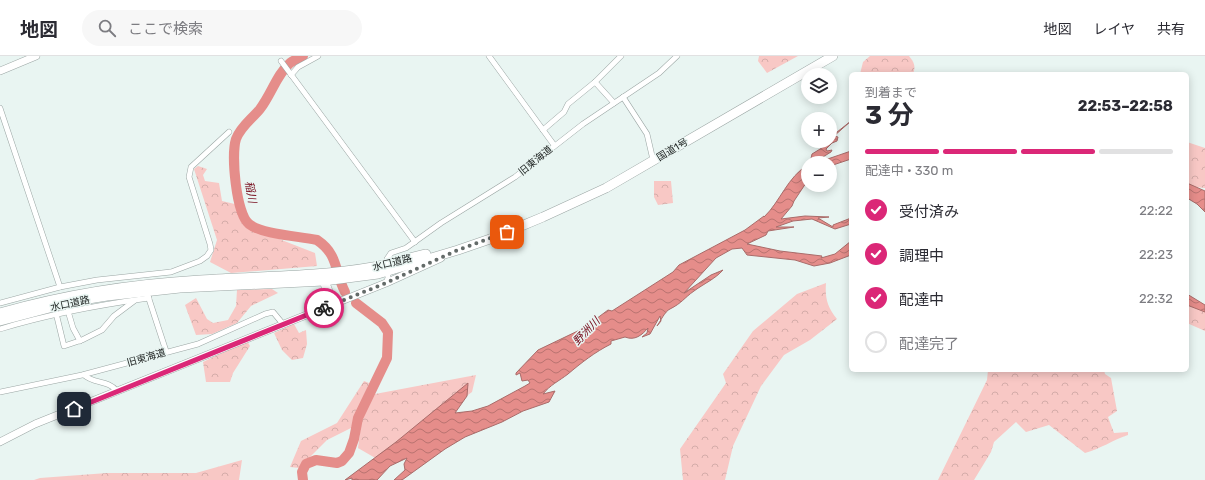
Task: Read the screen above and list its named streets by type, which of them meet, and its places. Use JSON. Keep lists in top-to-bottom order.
{
  "streets": {
    "highway": ["国道1号", "水口道路"],
    "street": ["旧東海道"]
  },
  "crossings": [
    ["国道1号", "水口道路"],
    ["旧東海道", "水口道路"]
  ],
  "water": ["稲川", "野洲川"],
  "page": {
    "header": "地図",
    "search": "ここで検索",
    "nav": ["地図", "レイヤ", "共有"],
    "map_buttons": ["+", "−"],
    "heading": ["3 分", "到着まで", "22:53–22:58"],
    "bar": "配達中 · 330 m",
    "list": [
      ["受付済み", "22:22"],
      ["調理中", "22:23"],
      ["配達中", "22:32"],
      "配達完了"
    ]
  }
}
